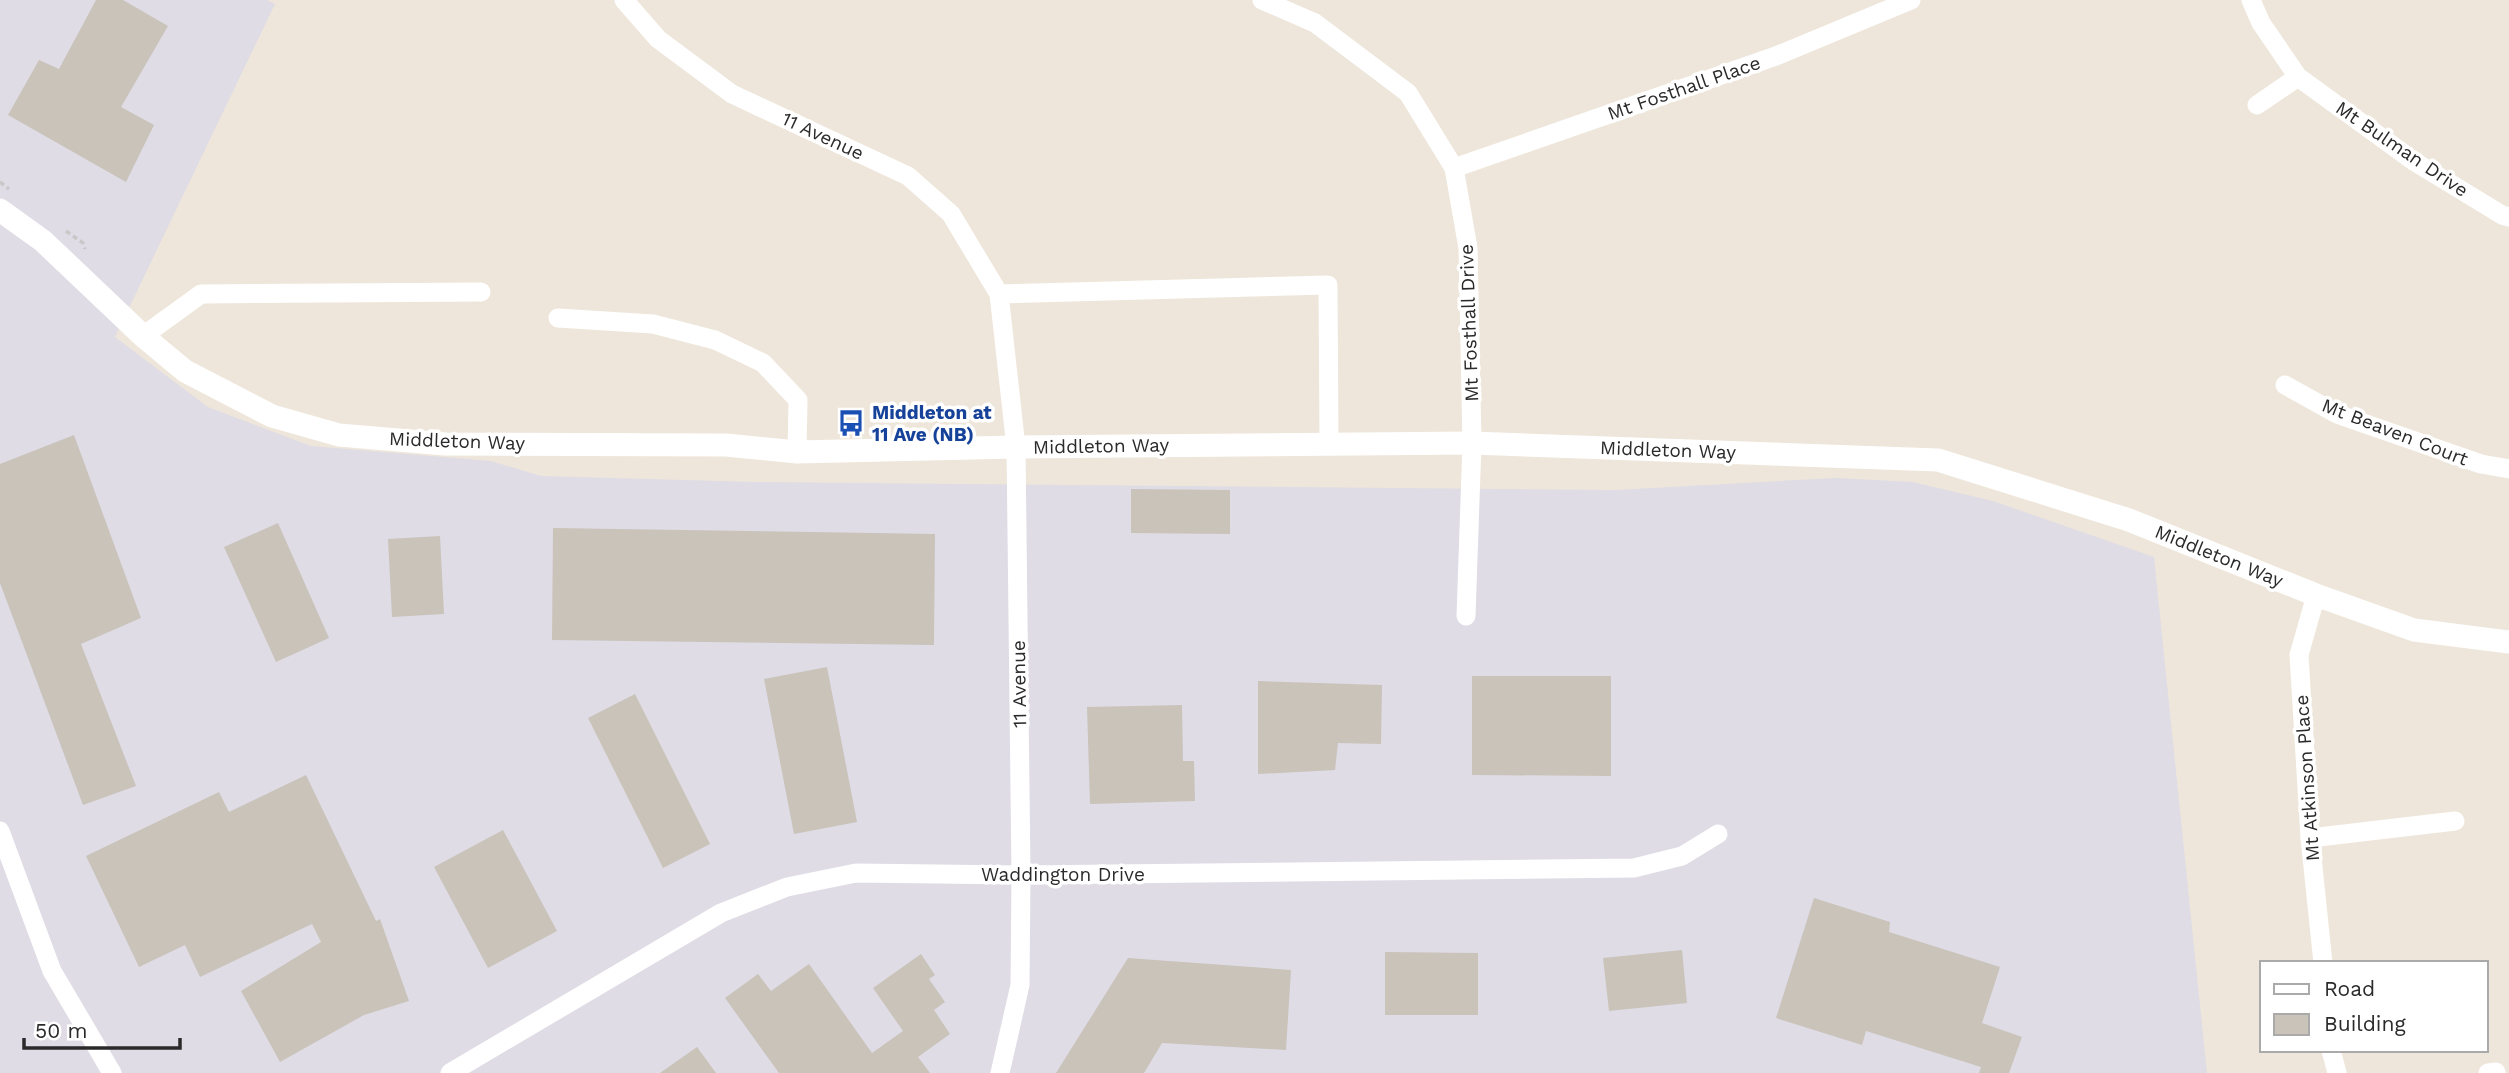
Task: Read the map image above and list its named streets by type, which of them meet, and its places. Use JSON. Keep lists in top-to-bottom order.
{
  "streets": {
    "street": [
      "Mt Fosthall Place",
      "11 Avenue",
      "Mt Bulman Drive",
      "Mt Fosthall Drive",
      "Mt Beaven Court",
      "Middleton Way",
      "Mt Atkinson Place",
      "Waddington Drive"
    ]
  },
  "crossings": [
    ["Mt Fosthall Place", "Mt Fosthall Drive"],
    ["11 Avenue", "Middleton Way"],
    ["11 Avenue", "Waddington Drive"],
    ["Mt Fosthall Drive", "Middleton Way"],
    ["Middleton Way", "Mt Atkinson Place"]
  ],
  "places": {
    "bus stop": ["Middleton at 11 Ave (NB)"]
  },
  "legend": ["Road", "Building"],
  "scale_bar": "50 m"
}
